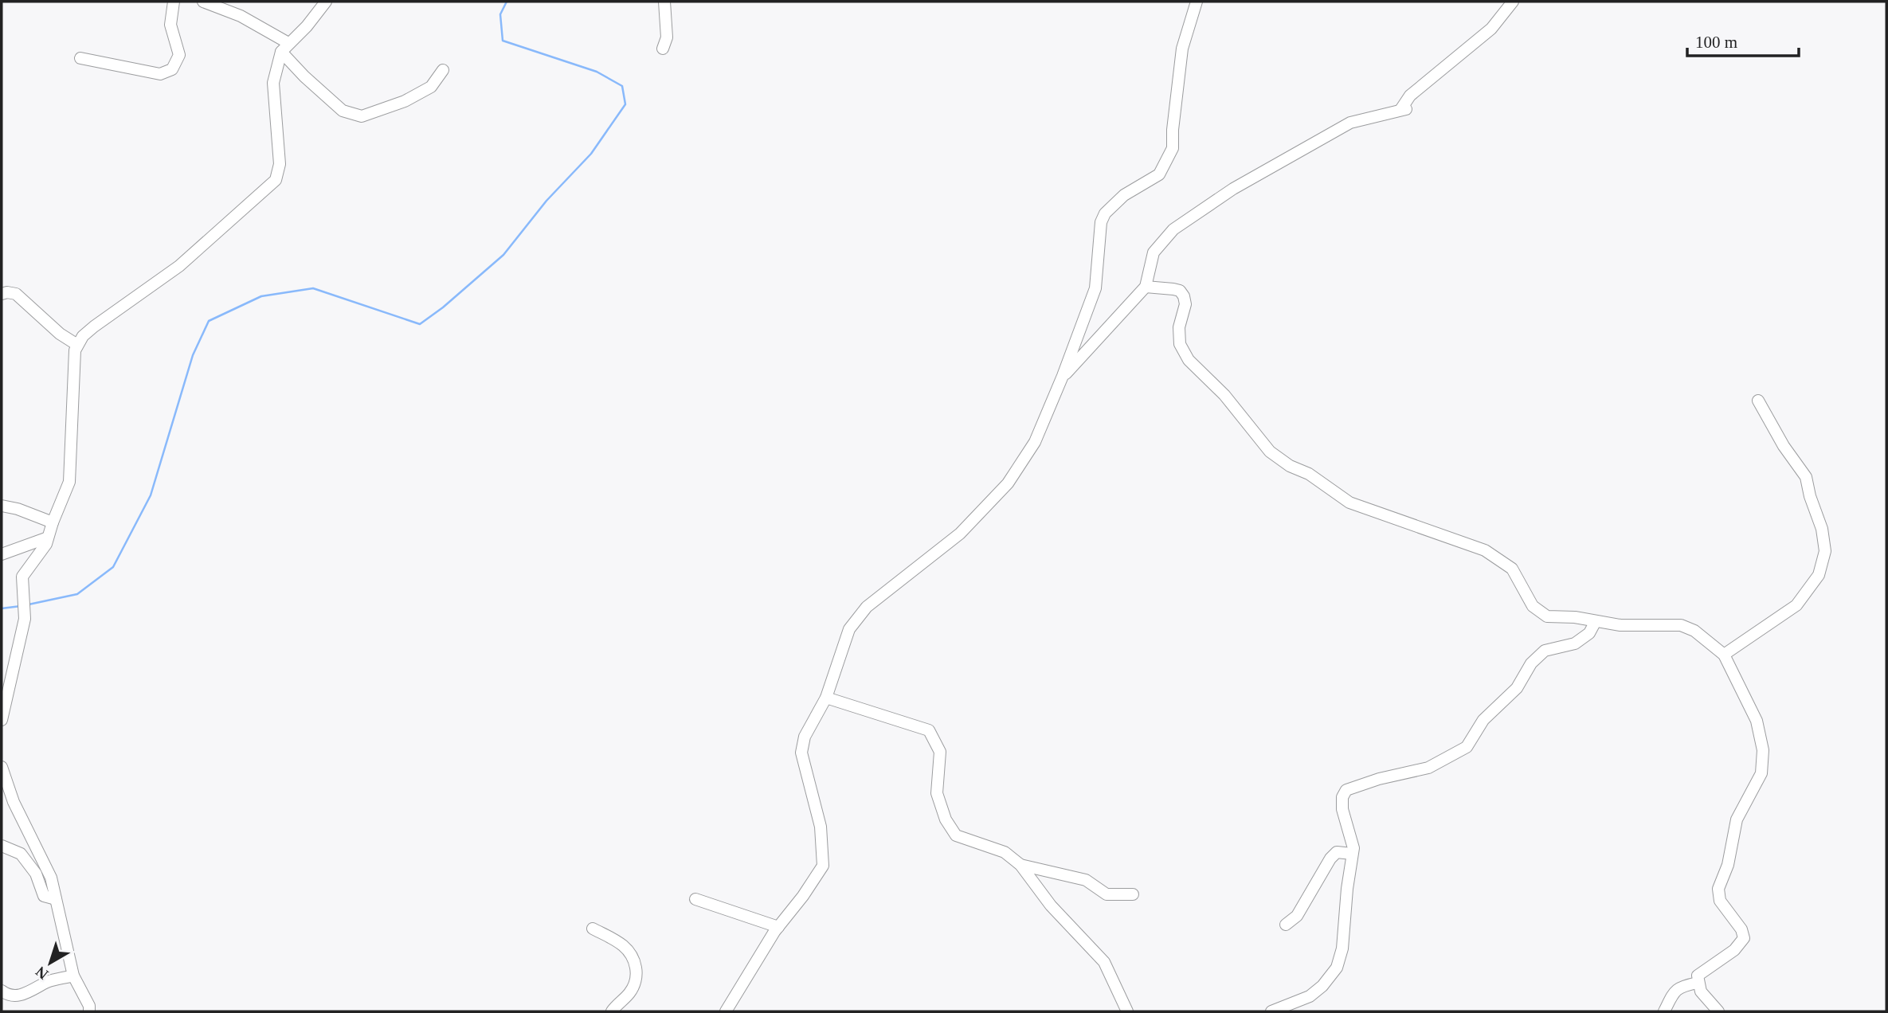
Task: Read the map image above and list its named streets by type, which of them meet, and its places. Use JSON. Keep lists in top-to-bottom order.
{
  "scale_bar": "100 m",
  "north": "bottom left"
}
